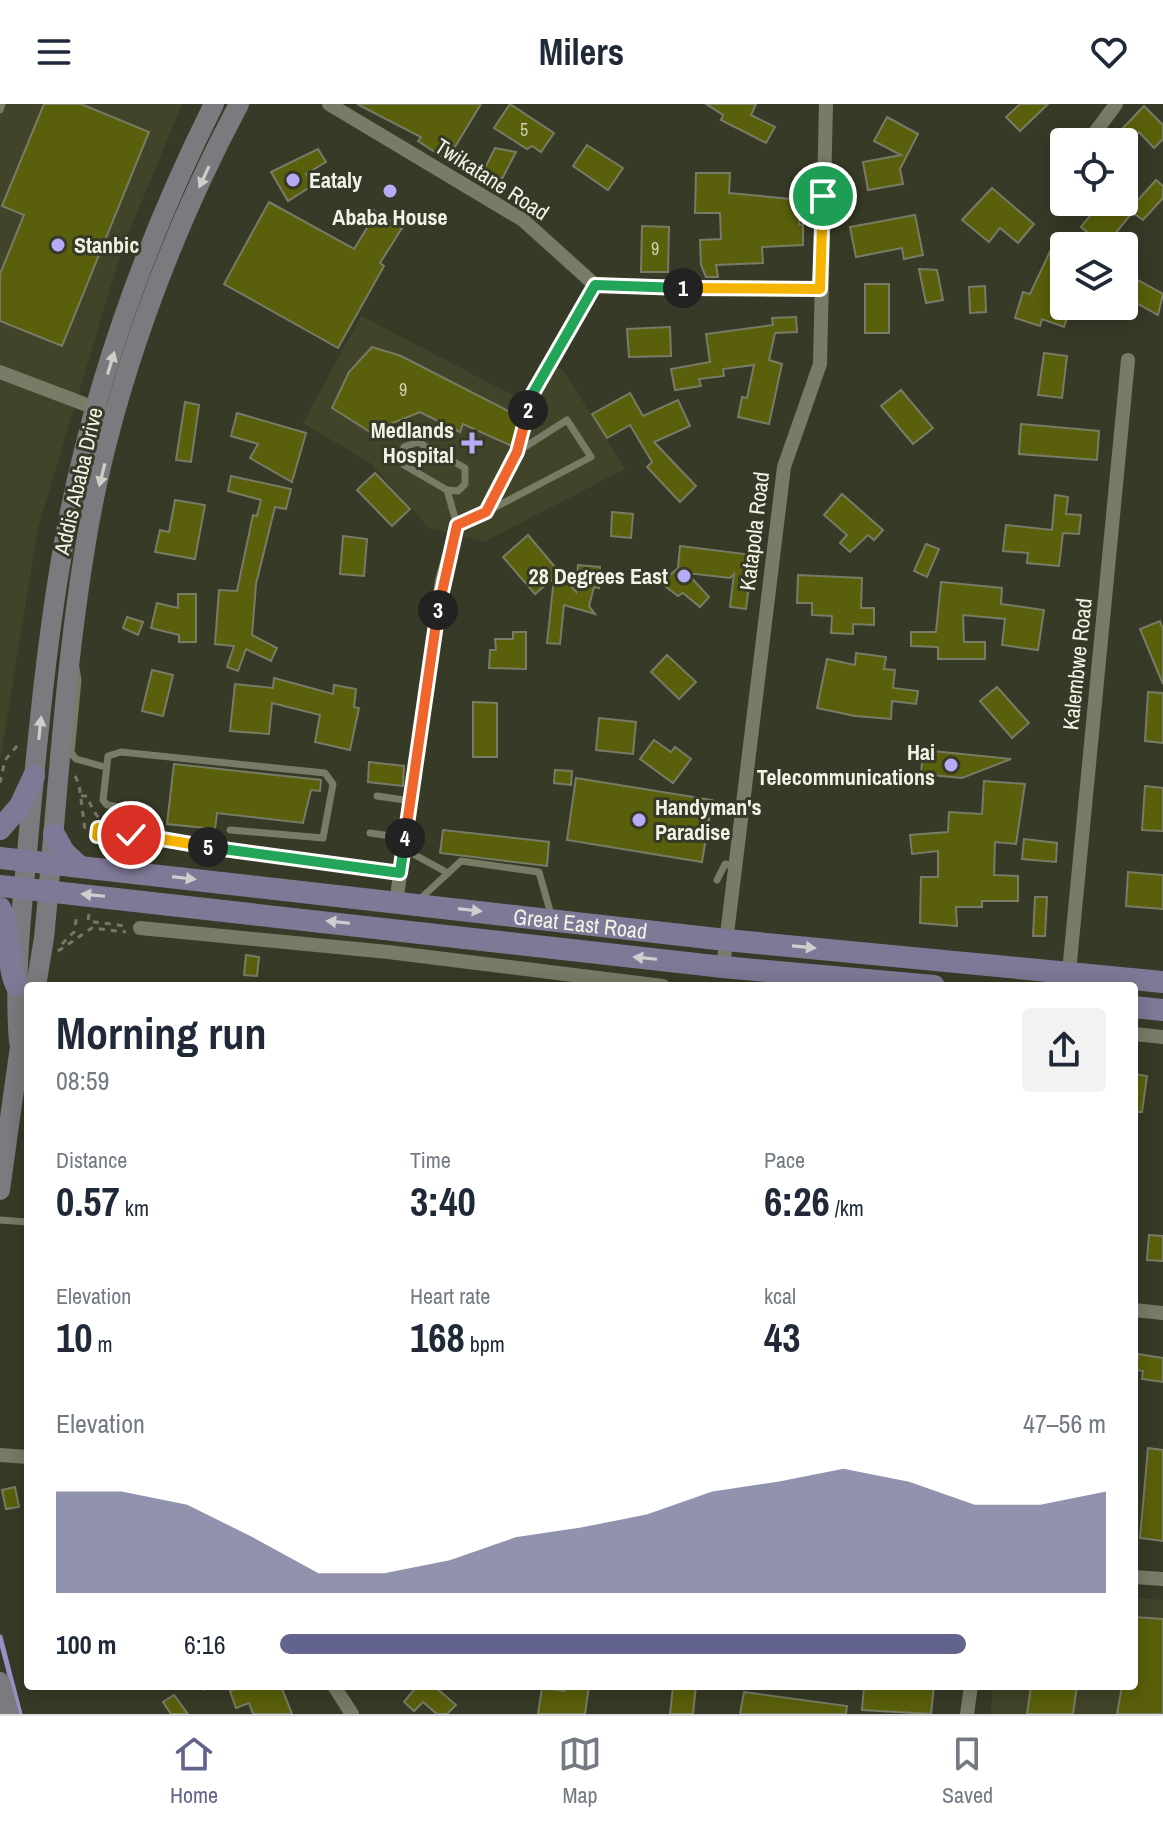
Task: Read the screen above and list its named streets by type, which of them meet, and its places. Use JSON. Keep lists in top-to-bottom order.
{
  "streets": {
    "main road": ["Addis Ababa Drive", "Great East Road"],
    "street": ["Twikatane Road", "Katapola Road", "Kalembwe Road"]
  },
  "crossings": [
    ["Addis Ababa Drive", "Great East Road"],
    ["Katapola Road", "Great East Road"],
    ["Kalembwe Road", "Great East Road"]
  ],
  "places": {
    "other": [
      "Eataly",
      "Ababa House",
      "Stanbic",
      "28 Degrees East",
      "Hai Telecommunications",
      "Handyman's Paradise"
    ],
    "health": ["Medlands Hospital"]
  },
  "house_numbers": ["5", "9", "9"],
  "page": {
    "header": "Milers",
    "pins": [
      "1",
      "2",
      "3",
      "4",
      "5"
    ],
    "heading": ["Morning run", "08:59"],
    "stats": [
      ["Distance", "0.57 km"],
      ["Time", "3:40"],
      ["Pace", "6:26 /km"],
      ["Elevation", "10 m"],
      ["Heart rate", "168 bpm"],
      ["kcal", "43"]
    ],
    "chart": ["Elevation", "47–56 m"],
    "list": [
      {
        "name": "100 m",
        "note": "6:16"
      }
    ],
    "tabs": ["Home", "Map", "Saved"]
  }
}
